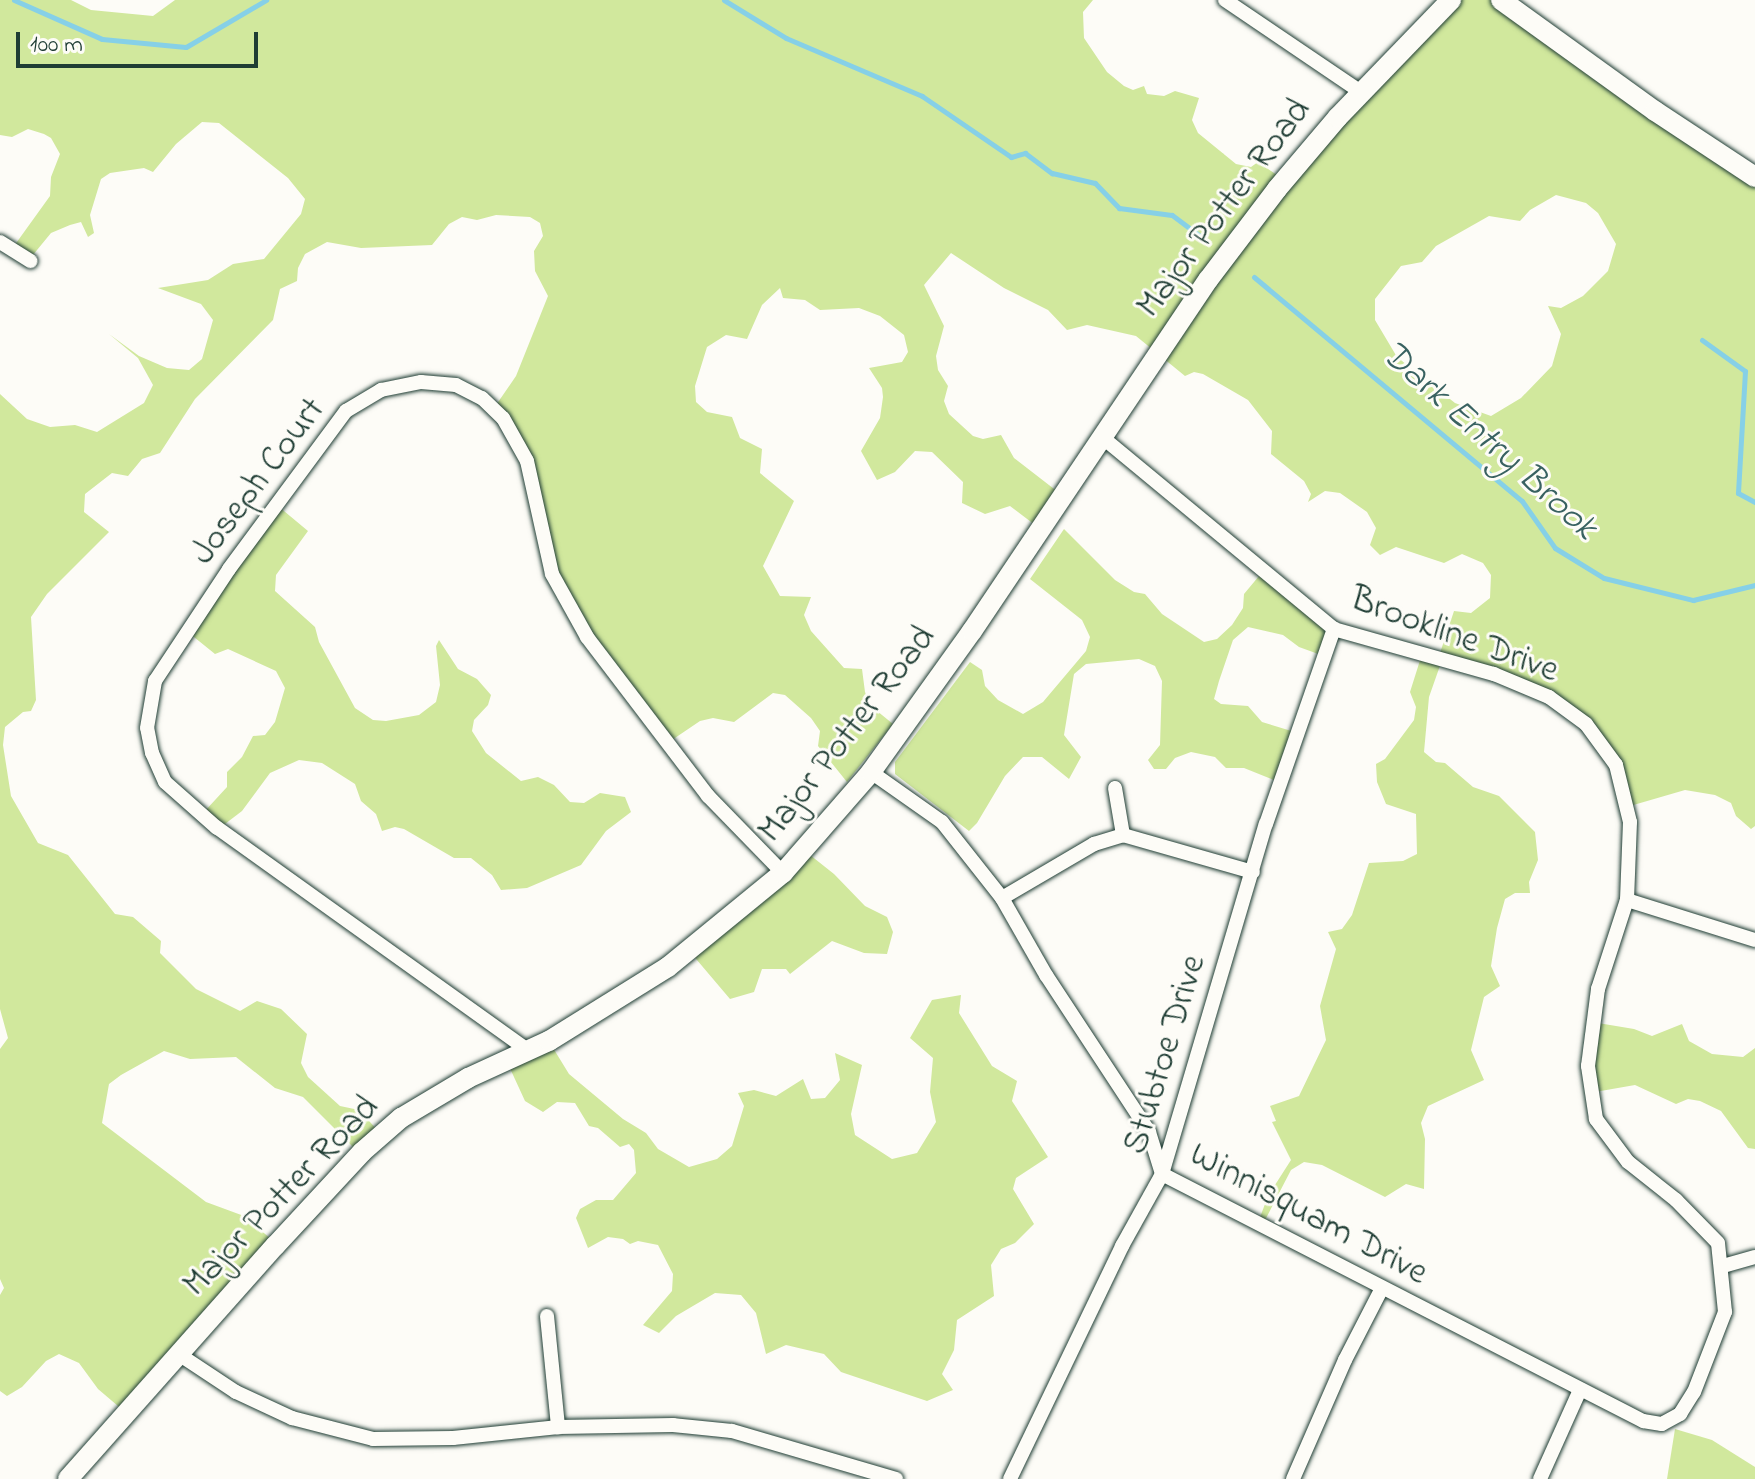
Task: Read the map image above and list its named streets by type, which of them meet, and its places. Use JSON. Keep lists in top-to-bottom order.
{
  "streets": {
    "street": [
      "Major Potter Road",
      "Joseph Court",
      "Brookline Drive",
      "Stubtoe Drive",
      "Winnisquam Drive"
    ]
  },
  "crossings": [
    ["Major Potter Road", "Joseph Court"],
    ["Major Potter Road", "Brookline Drive"],
    ["Major Potter Road", "Winnisquam Drive"],
    ["Brookline Drive", "Stubtoe Drive"],
    ["Brookline Drive", "Winnisquam Drive"],
    ["Stubtoe Drive", "Winnisquam Drive"]
  ],
  "water": ["Dark Entry Brook"],
  "scale_bar": "100 m"
}
